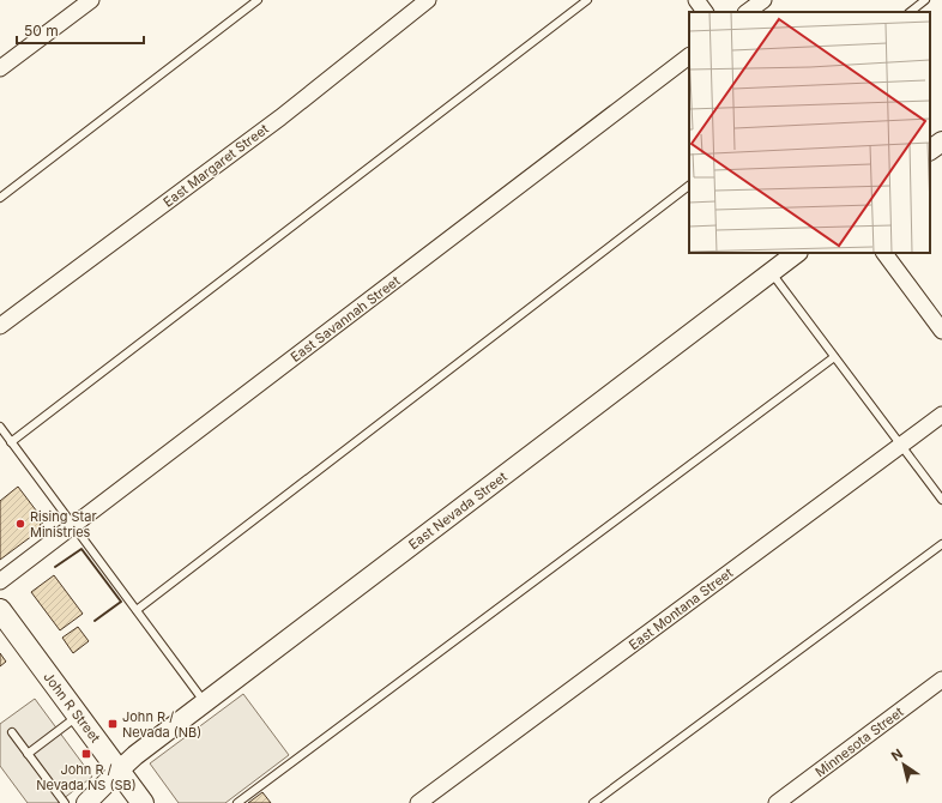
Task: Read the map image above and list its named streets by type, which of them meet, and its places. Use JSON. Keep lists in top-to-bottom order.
{
  "streets": {
    "main road": ["John R Street"],
    "street": [
      "East Margaret Street",
      "East Savannah Street",
      "East Nevada Street",
      "East Montana Street",
      "Minnesota Street"
    ]
  },
  "crossings": [
    ["East Nevada Street", "John R Street"]
  ],
  "places": {
    "other": ["Rising Star Ministries"],
    "transit": ["John R / Nevada (NB)", "John R / Nevada NS (SB)"]
  },
  "scale_bar": "50 m",
  "north": "top left"
}
